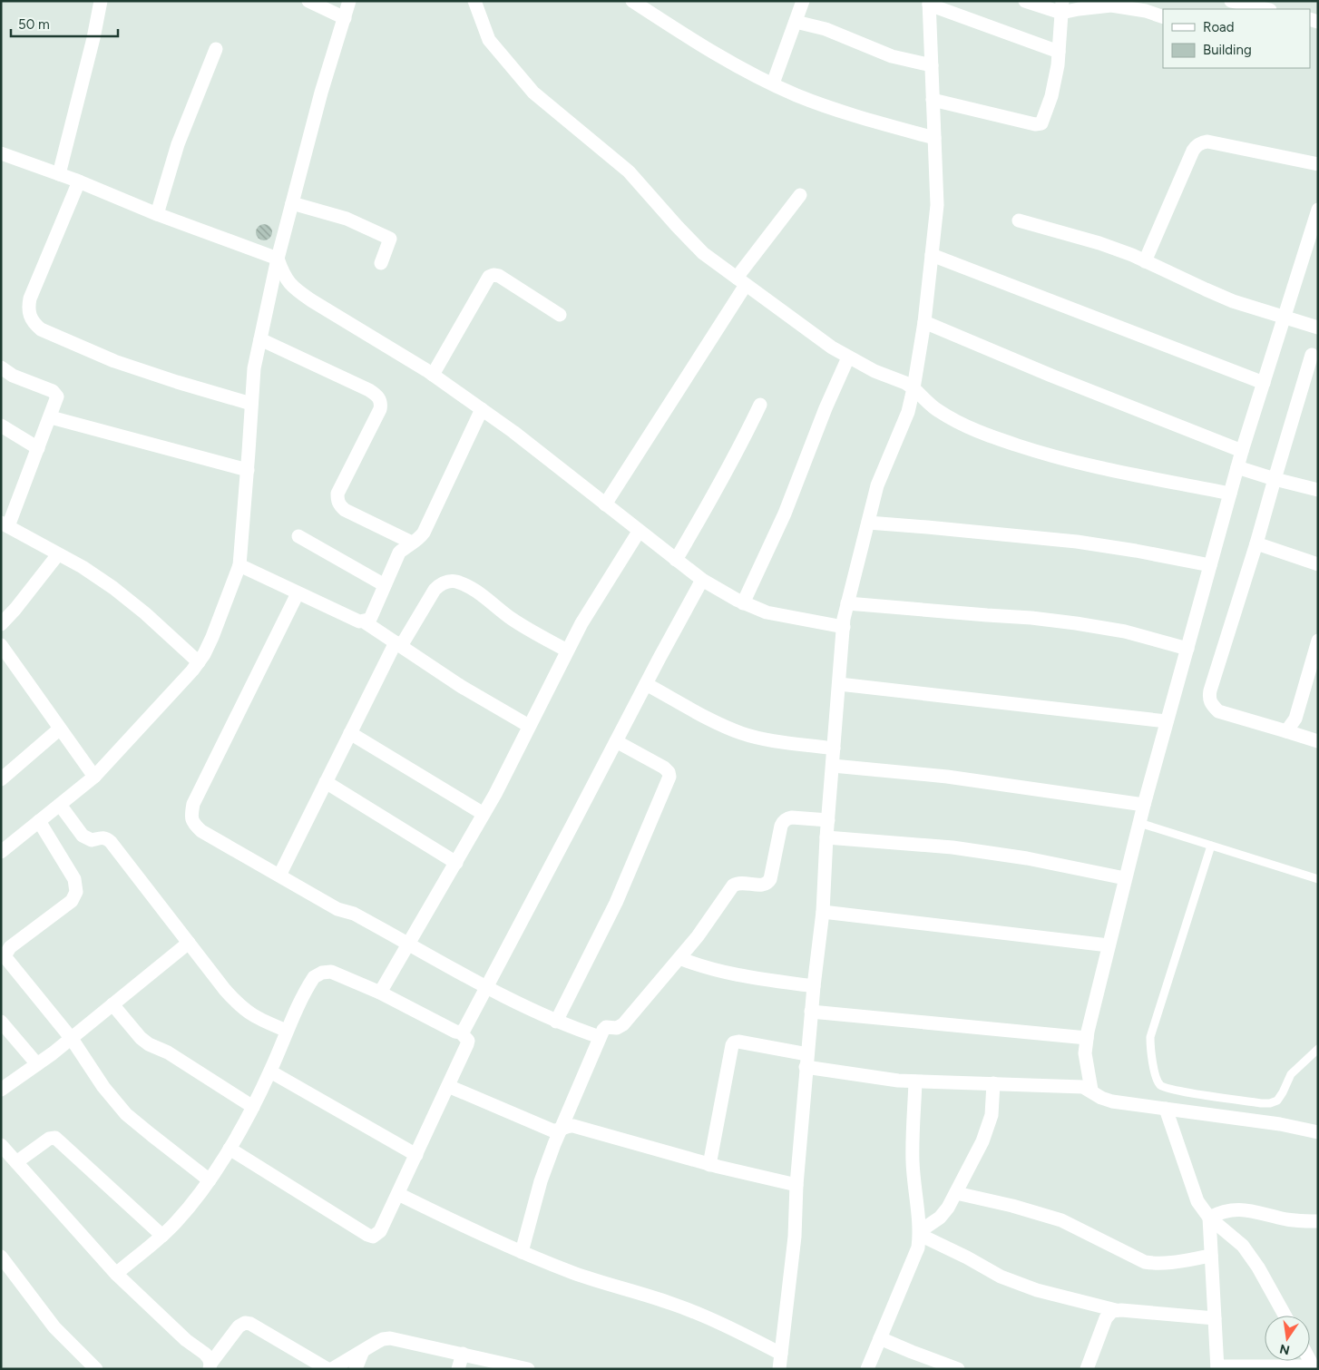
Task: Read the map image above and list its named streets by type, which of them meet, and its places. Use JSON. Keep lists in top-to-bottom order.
{
  "legend": ["Road", "Building"],
  "scale_bar": "50 m",
  "north": "bottom"
}
